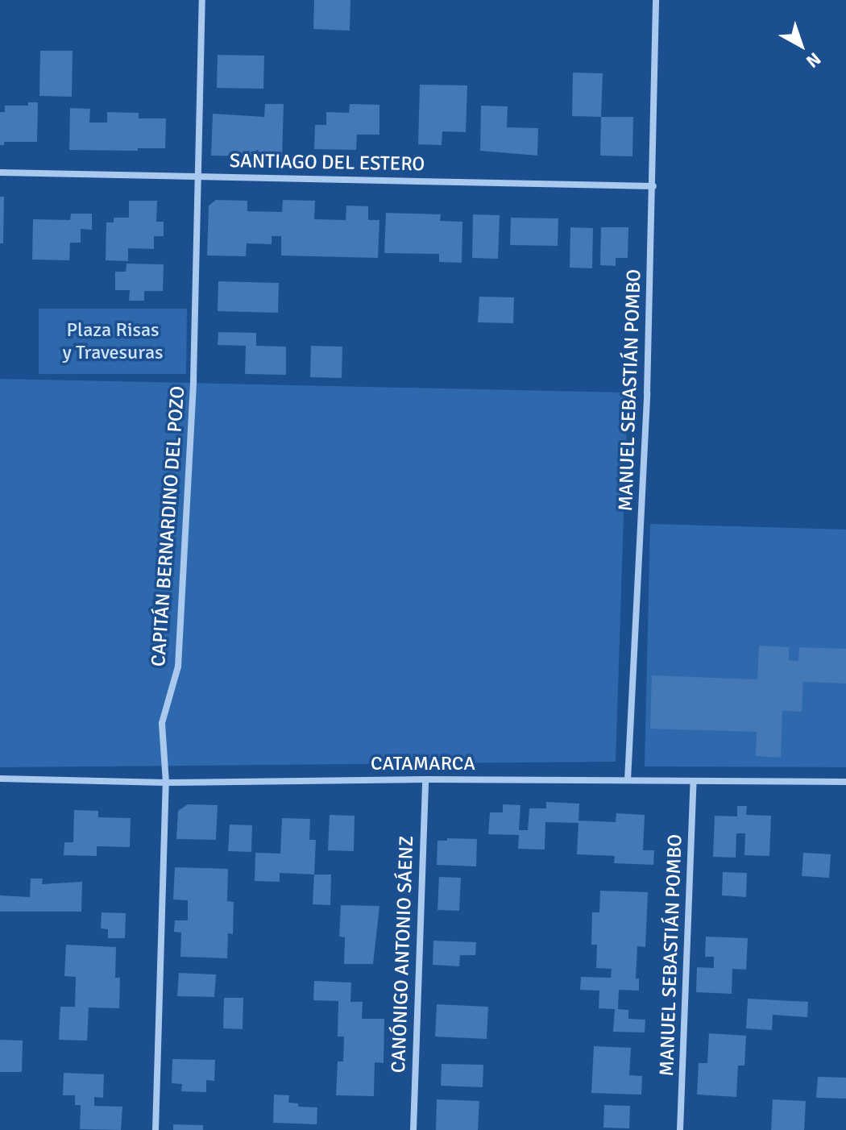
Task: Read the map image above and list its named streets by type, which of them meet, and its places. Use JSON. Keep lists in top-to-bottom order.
{
  "streets": {
    "street": [
      "SANTIAGO DEL ESTERO",
      "MANUEL SEBASTIÁN POMBO",
      "CAPITÁN BERNARDINO DEL POZO",
      "CATAMARCA",
      "CANÓNIGO ANTONIO SÁENZ"
    ]
  },
  "crossings": [
    ["SANTIAGO DEL ESTERO", "MANUEL SEBASTIÁN POMBO"],
    ["SANTIAGO DEL ESTERO", "CAPITÁN BERNARDINO DEL POZO"],
    ["MANUEL SEBASTIÁN POMBO", "CATAMARCA"],
    ["CAPITÁN BERNARDINO DEL POZO", "CATAMARCA"],
    ["CATAMARCA", "CANÓNIGO ANTONIO SÁENZ"]
  ],
  "parks": ["Plaza Risas y Travesuras"],
  "north": "bottom right"
}
